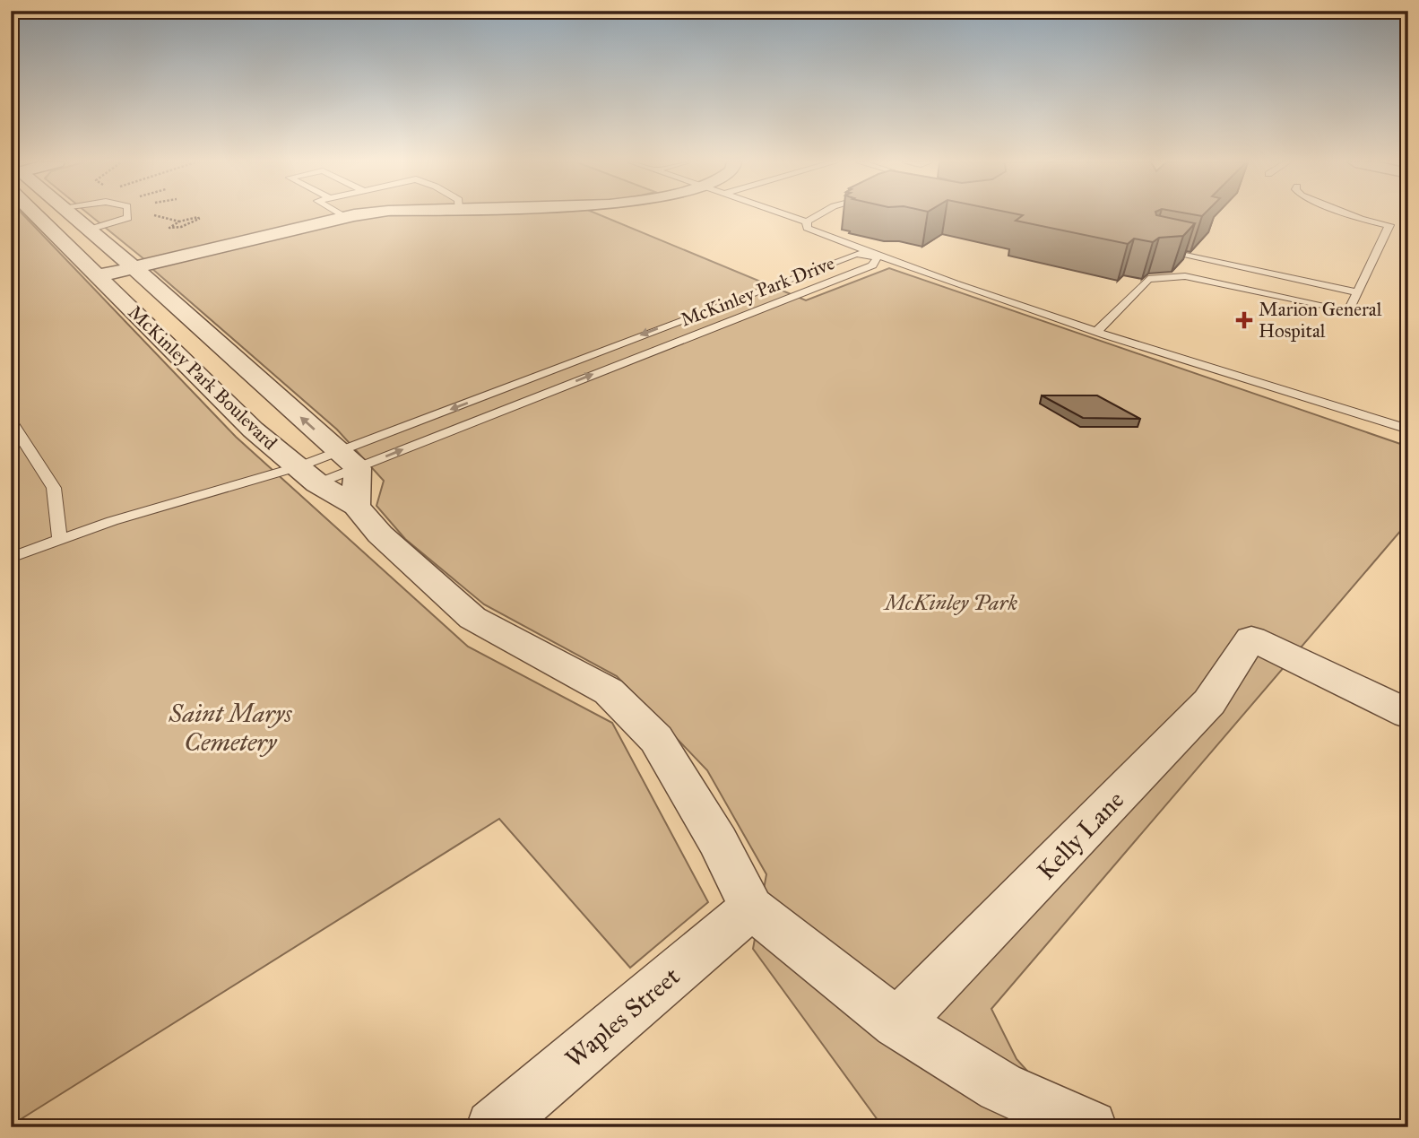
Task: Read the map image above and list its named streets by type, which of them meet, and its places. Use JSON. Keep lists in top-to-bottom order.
{
  "streets": {
    "street": ["McKinley Park Boulevard", "Kelly Lane", "Waples Street"],
    "lane": ["McKinley Park Drive"]
  },
  "crossings": [
    ["McKinley Park Drive", "McKinley Park Boulevard"],
    ["McKinley Park Boulevard", "Kelly Lane"],
    ["McKinley Park Boulevard", "Waples Street"]
  ],
  "parks": ["McKinley Park", "Saint Marys Cemetery"],
  "places": {
    "health": ["Marion General Hospital"]
  }
}
